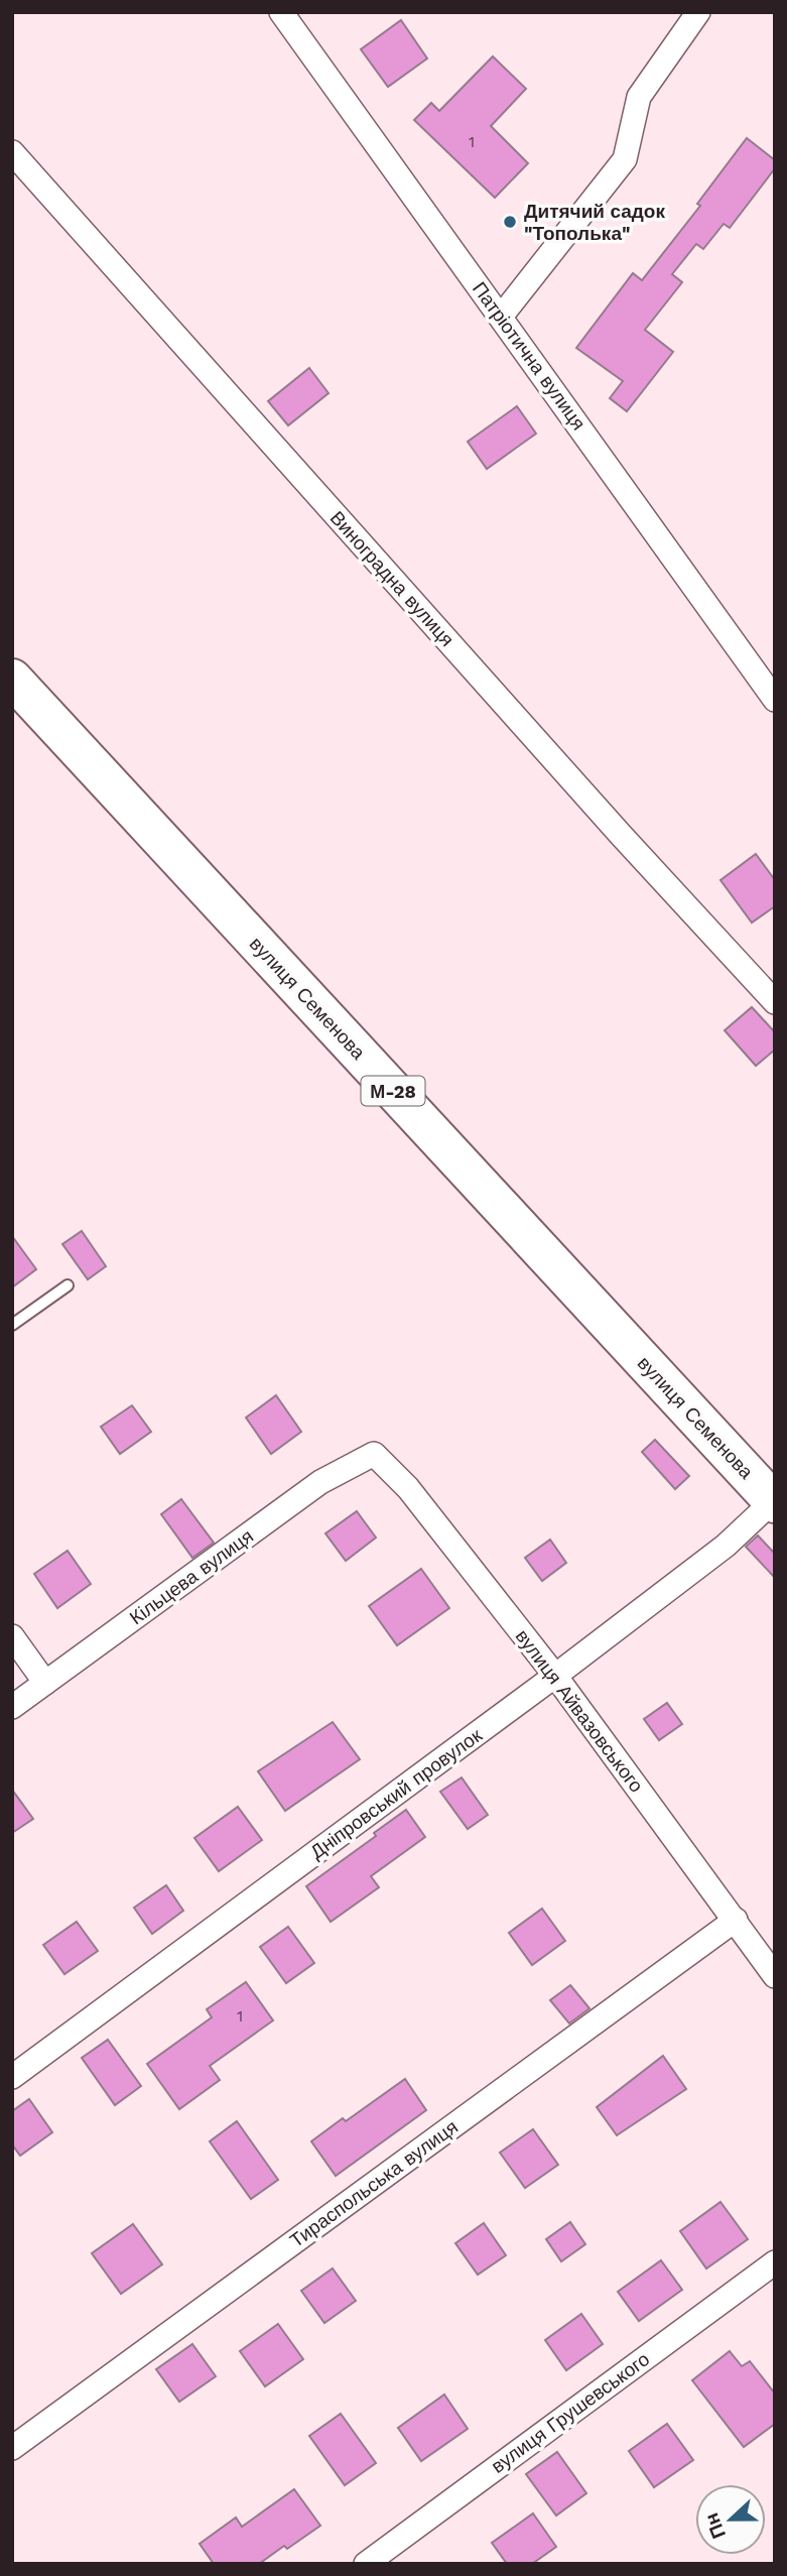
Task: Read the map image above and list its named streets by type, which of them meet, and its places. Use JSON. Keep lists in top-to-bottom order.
{
  "streets": {
    "highway": ["вулиця Семенова", "М-28"],
    "street": [
      "Патріотична вулиця",
      "Виноградна вулиця",
      "Кільцева вулиця",
      "вулиця Айвазовського",
      "Дніпровський провулок",
      "Тираспольська вулиця",
      "вулиця Грушевського"
    ]
  },
  "crossings": [
    ["вулиця Семенова", "Дніпровський провулок"],
    ["Кільцева вулиця", "вулиця Айвазовського"],
    ["вулиця Айвазовського", "Дніпровський провулок"],
    ["вулиця Айвазовського", "Тираспольська вулиця"]
  ],
  "places": ["Дитячий садок \"Тополька\""],
  "house_numbers": ["1", "1"],
  "north": "left"
}
